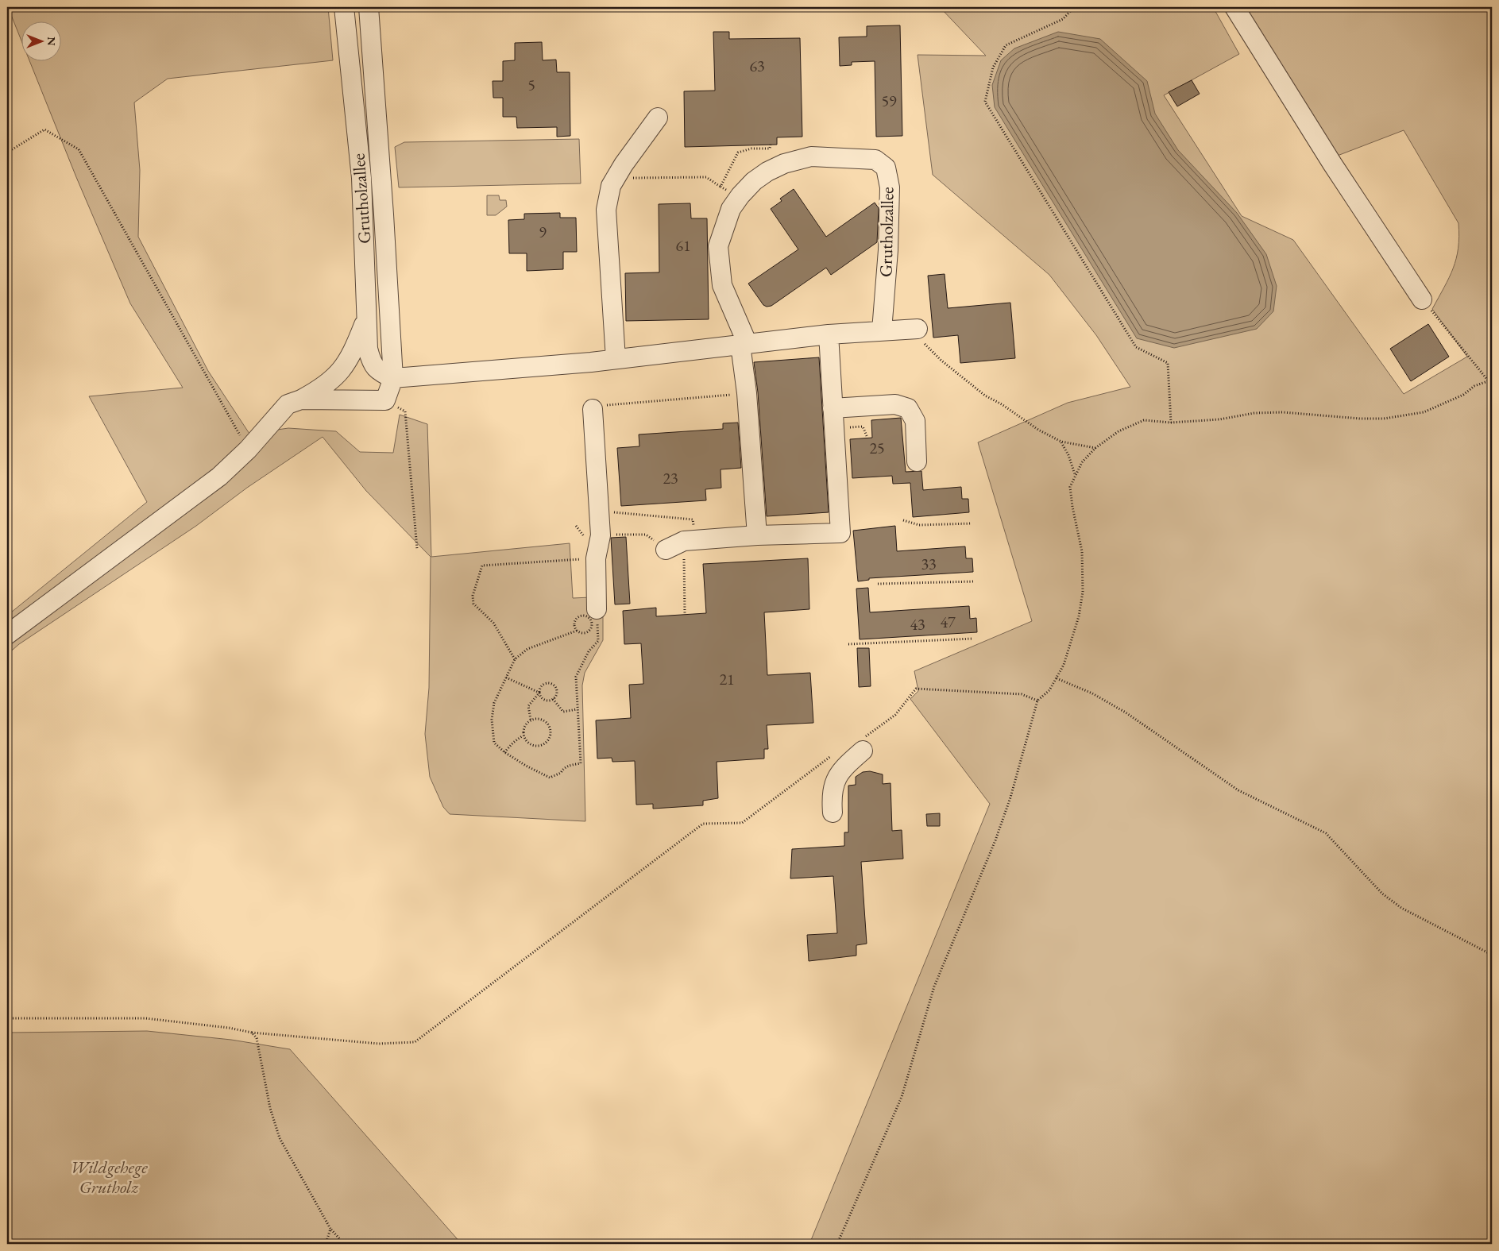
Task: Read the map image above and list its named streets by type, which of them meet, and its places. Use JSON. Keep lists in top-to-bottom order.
{
  "streets": {
    "street": ["Grutholzallee"]
  },
  "parks": ["Wildgehege Grutholz"],
  "house_numbers": [
    "63",
    "5",
    "59",
    "9",
    "61",
    "25",
    "23",
    "33",
    "47",
    "43",
    "21"
  ],
  "north": "right"
}
